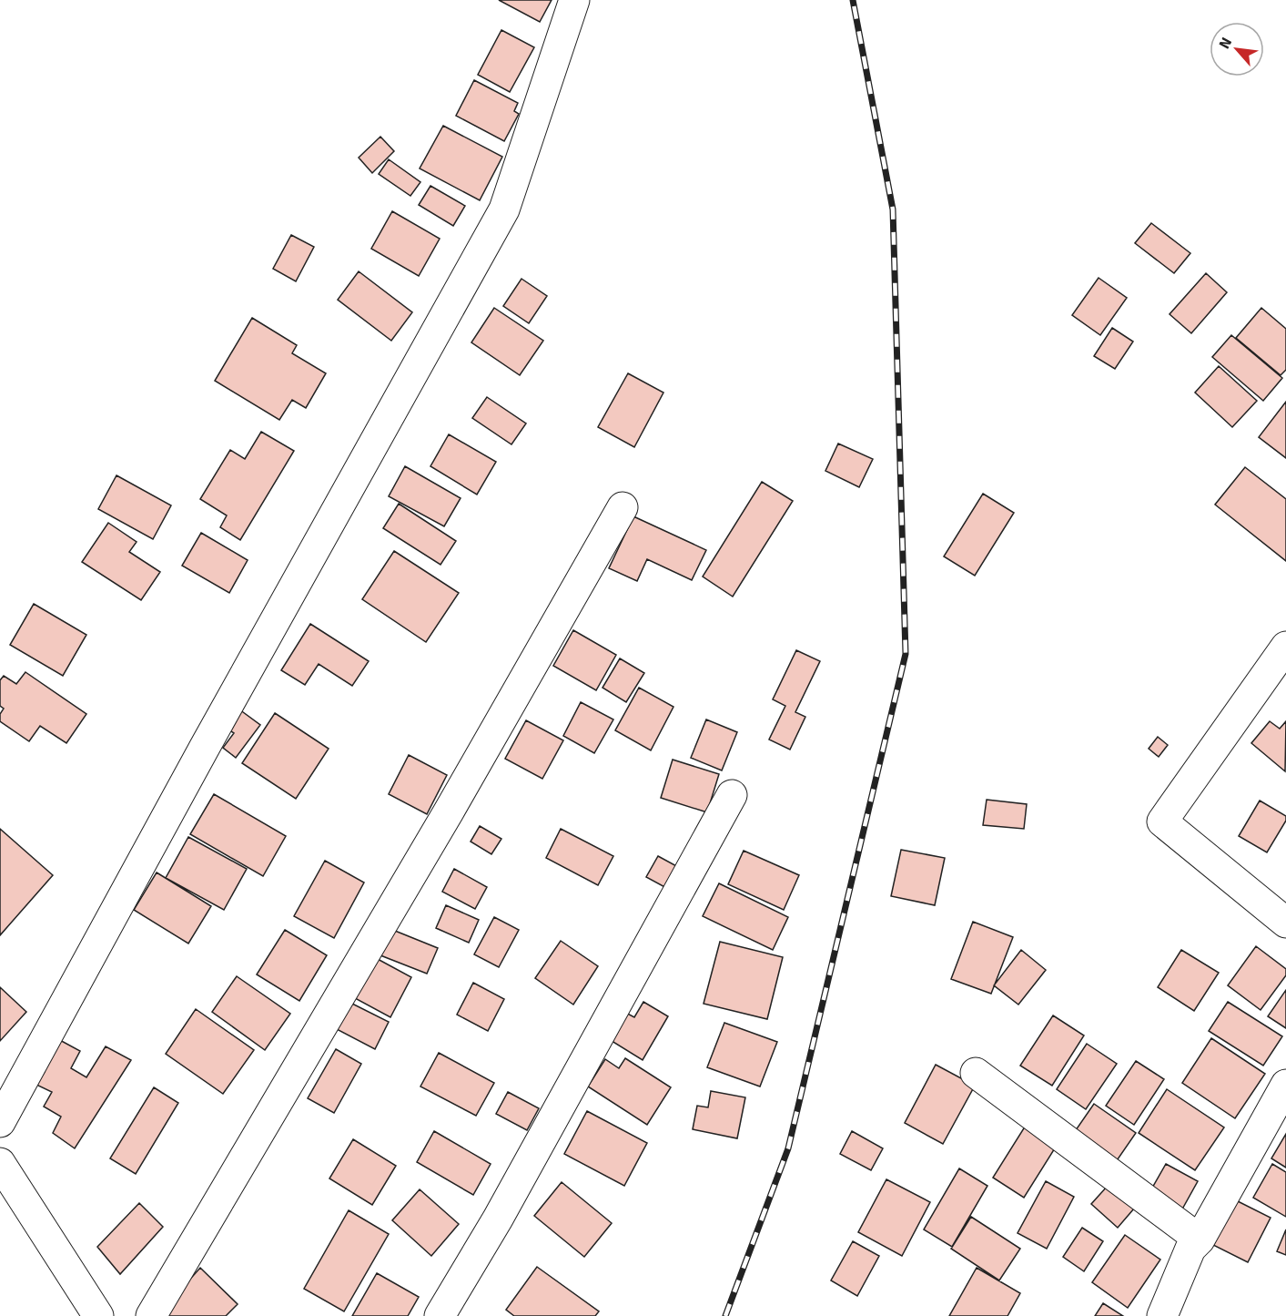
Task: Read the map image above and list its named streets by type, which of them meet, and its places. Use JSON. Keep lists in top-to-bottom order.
{
  "north": "top left"
}
